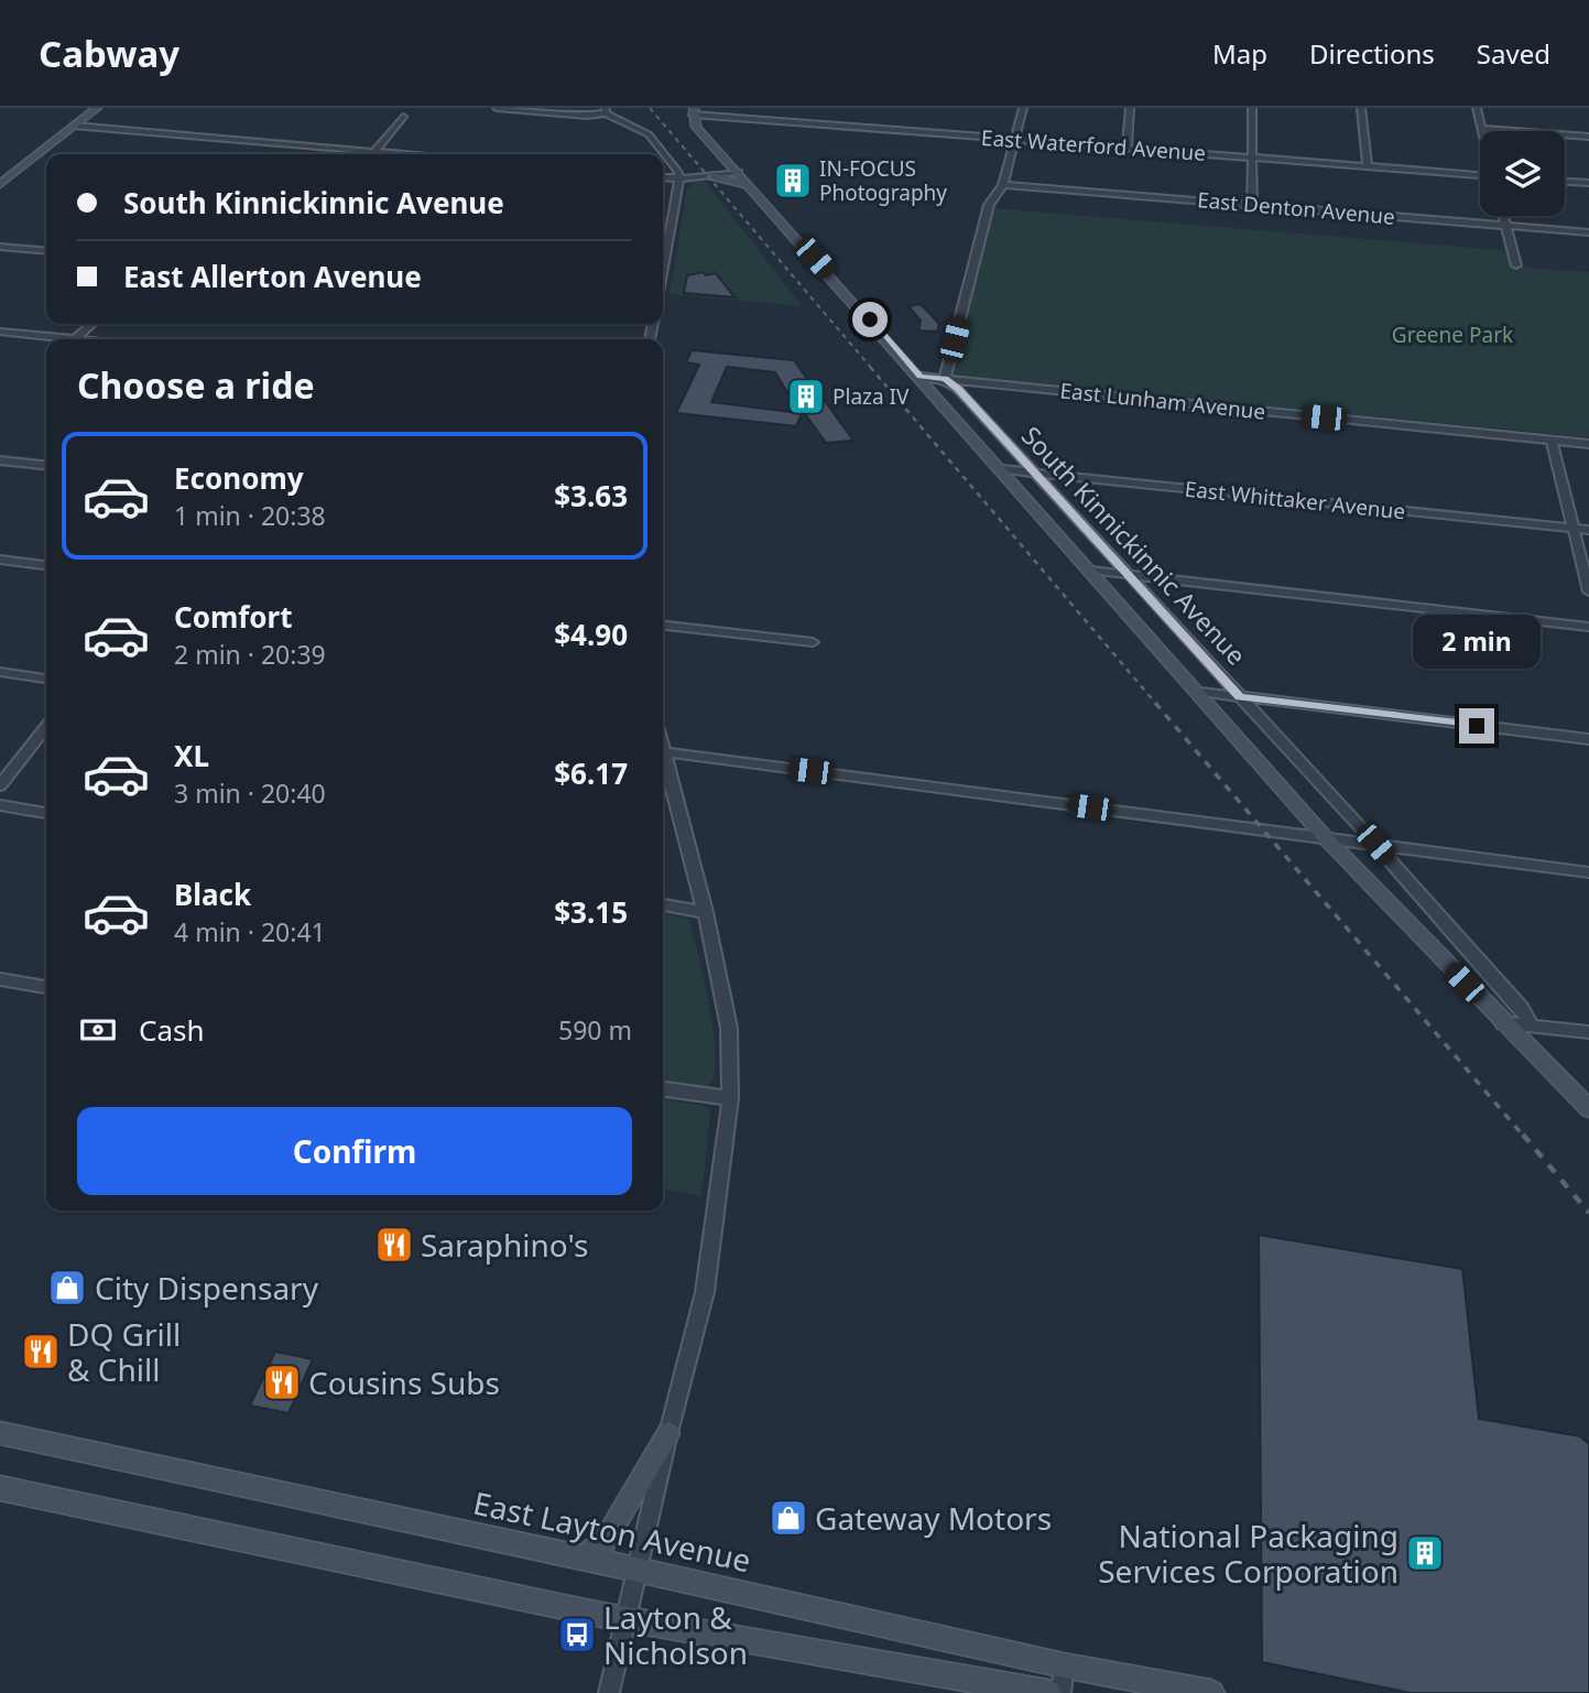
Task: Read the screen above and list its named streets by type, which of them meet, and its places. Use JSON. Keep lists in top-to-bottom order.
{
  "streets": {
    "street": [
      "East Waterford Avenue",
      "East Denton Avenue",
      "East Lunham Avenue",
      "East Whittaker Avenue",
      "South Kinnickinnic Avenue",
      "East Layton Avenue"
    ]
  },
  "crossings": [
    ["East Waterford Avenue", "South Kinnickinnic Avenue"],
    ["East Lunham Avenue", "South Kinnickinnic Avenue"],
    ["East Whittaker Avenue", "South Kinnickinnic Avenue"]
  ],
  "parks": ["Greene Park"],
  "places": {
    "building": ["IN-FOCUS Photography", "Plaza IV", "National Packaging Services Corporation"],
    "restaurant": ["Saraphino's", "DQ Grill & Chill", "Cousins Subs"],
    "shop": ["City Dispensary", "Gateway Motors"],
    "bus stop": ["Layton & Nicholson"]
  },
  "page": {
    "header": "Cabway",
    "nav": ["Map", "Directions", "Saved"],
    "banner": ["South Kinnickinnic Avenue", "East Allerton Avenue"],
    "heading": "Choose a ride",
    "list": [
      {
        "name": "Economy",
        "note": "1 min · 20:38",
        "value": "$3.63"
      },
      {
        "name": "Comfort",
        "note": "2 min · 20:39",
        "value": "$4.90"
      },
      {
        "name": "XL",
        "note": "3 min · 20:40",
        "value": "$6.17"
      },
      {
        "name": "Black",
        "note": "4 min · 20:41",
        "value": "$3.15"
      }
    ],
    "bubble": "2 min",
    "pay": ["Cash", "590 m"],
    "buttons": "Confirm"
  }
}
